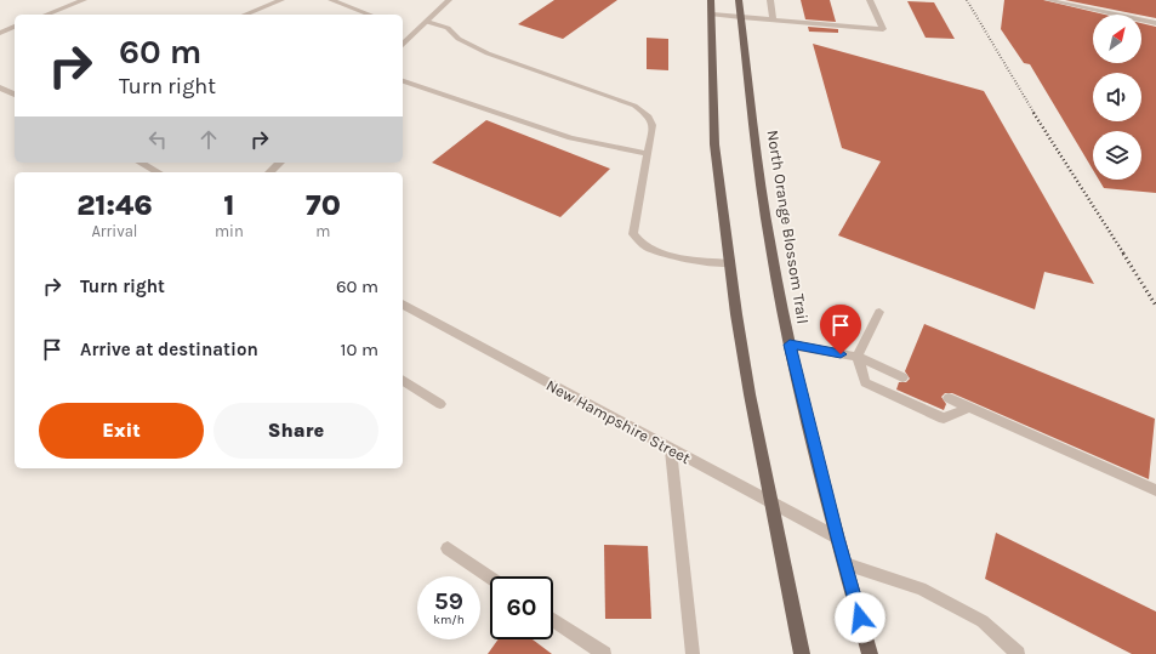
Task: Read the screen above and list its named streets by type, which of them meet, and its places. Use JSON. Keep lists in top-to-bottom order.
{
  "streets": {
    "main road": ["North Orange Blossom Trail"],
    "street": ["New Hampshire Street"]
  },
  "crossings": [
    ["North Orange Blossom Trail", "New Hampshire Street"]
  ],
  "north": "top right",
  "page": {
    "turn": ["60 m", "Turn right"],
    "eta": [
      "21:46",
      "Arrival",
      "1",
      "min",
      "70",
      "m"
    ],
    "list": [
      {
        "name": "Turn right",
        "value": "60 m"
      },
      {
        "name": "Arrive at destination",
        "value": "10 m"
      }
    ],
    "buttons": ["Exit", "Share"],
    "speed": "59 km/h",
    "limit": "60"
  }
}
